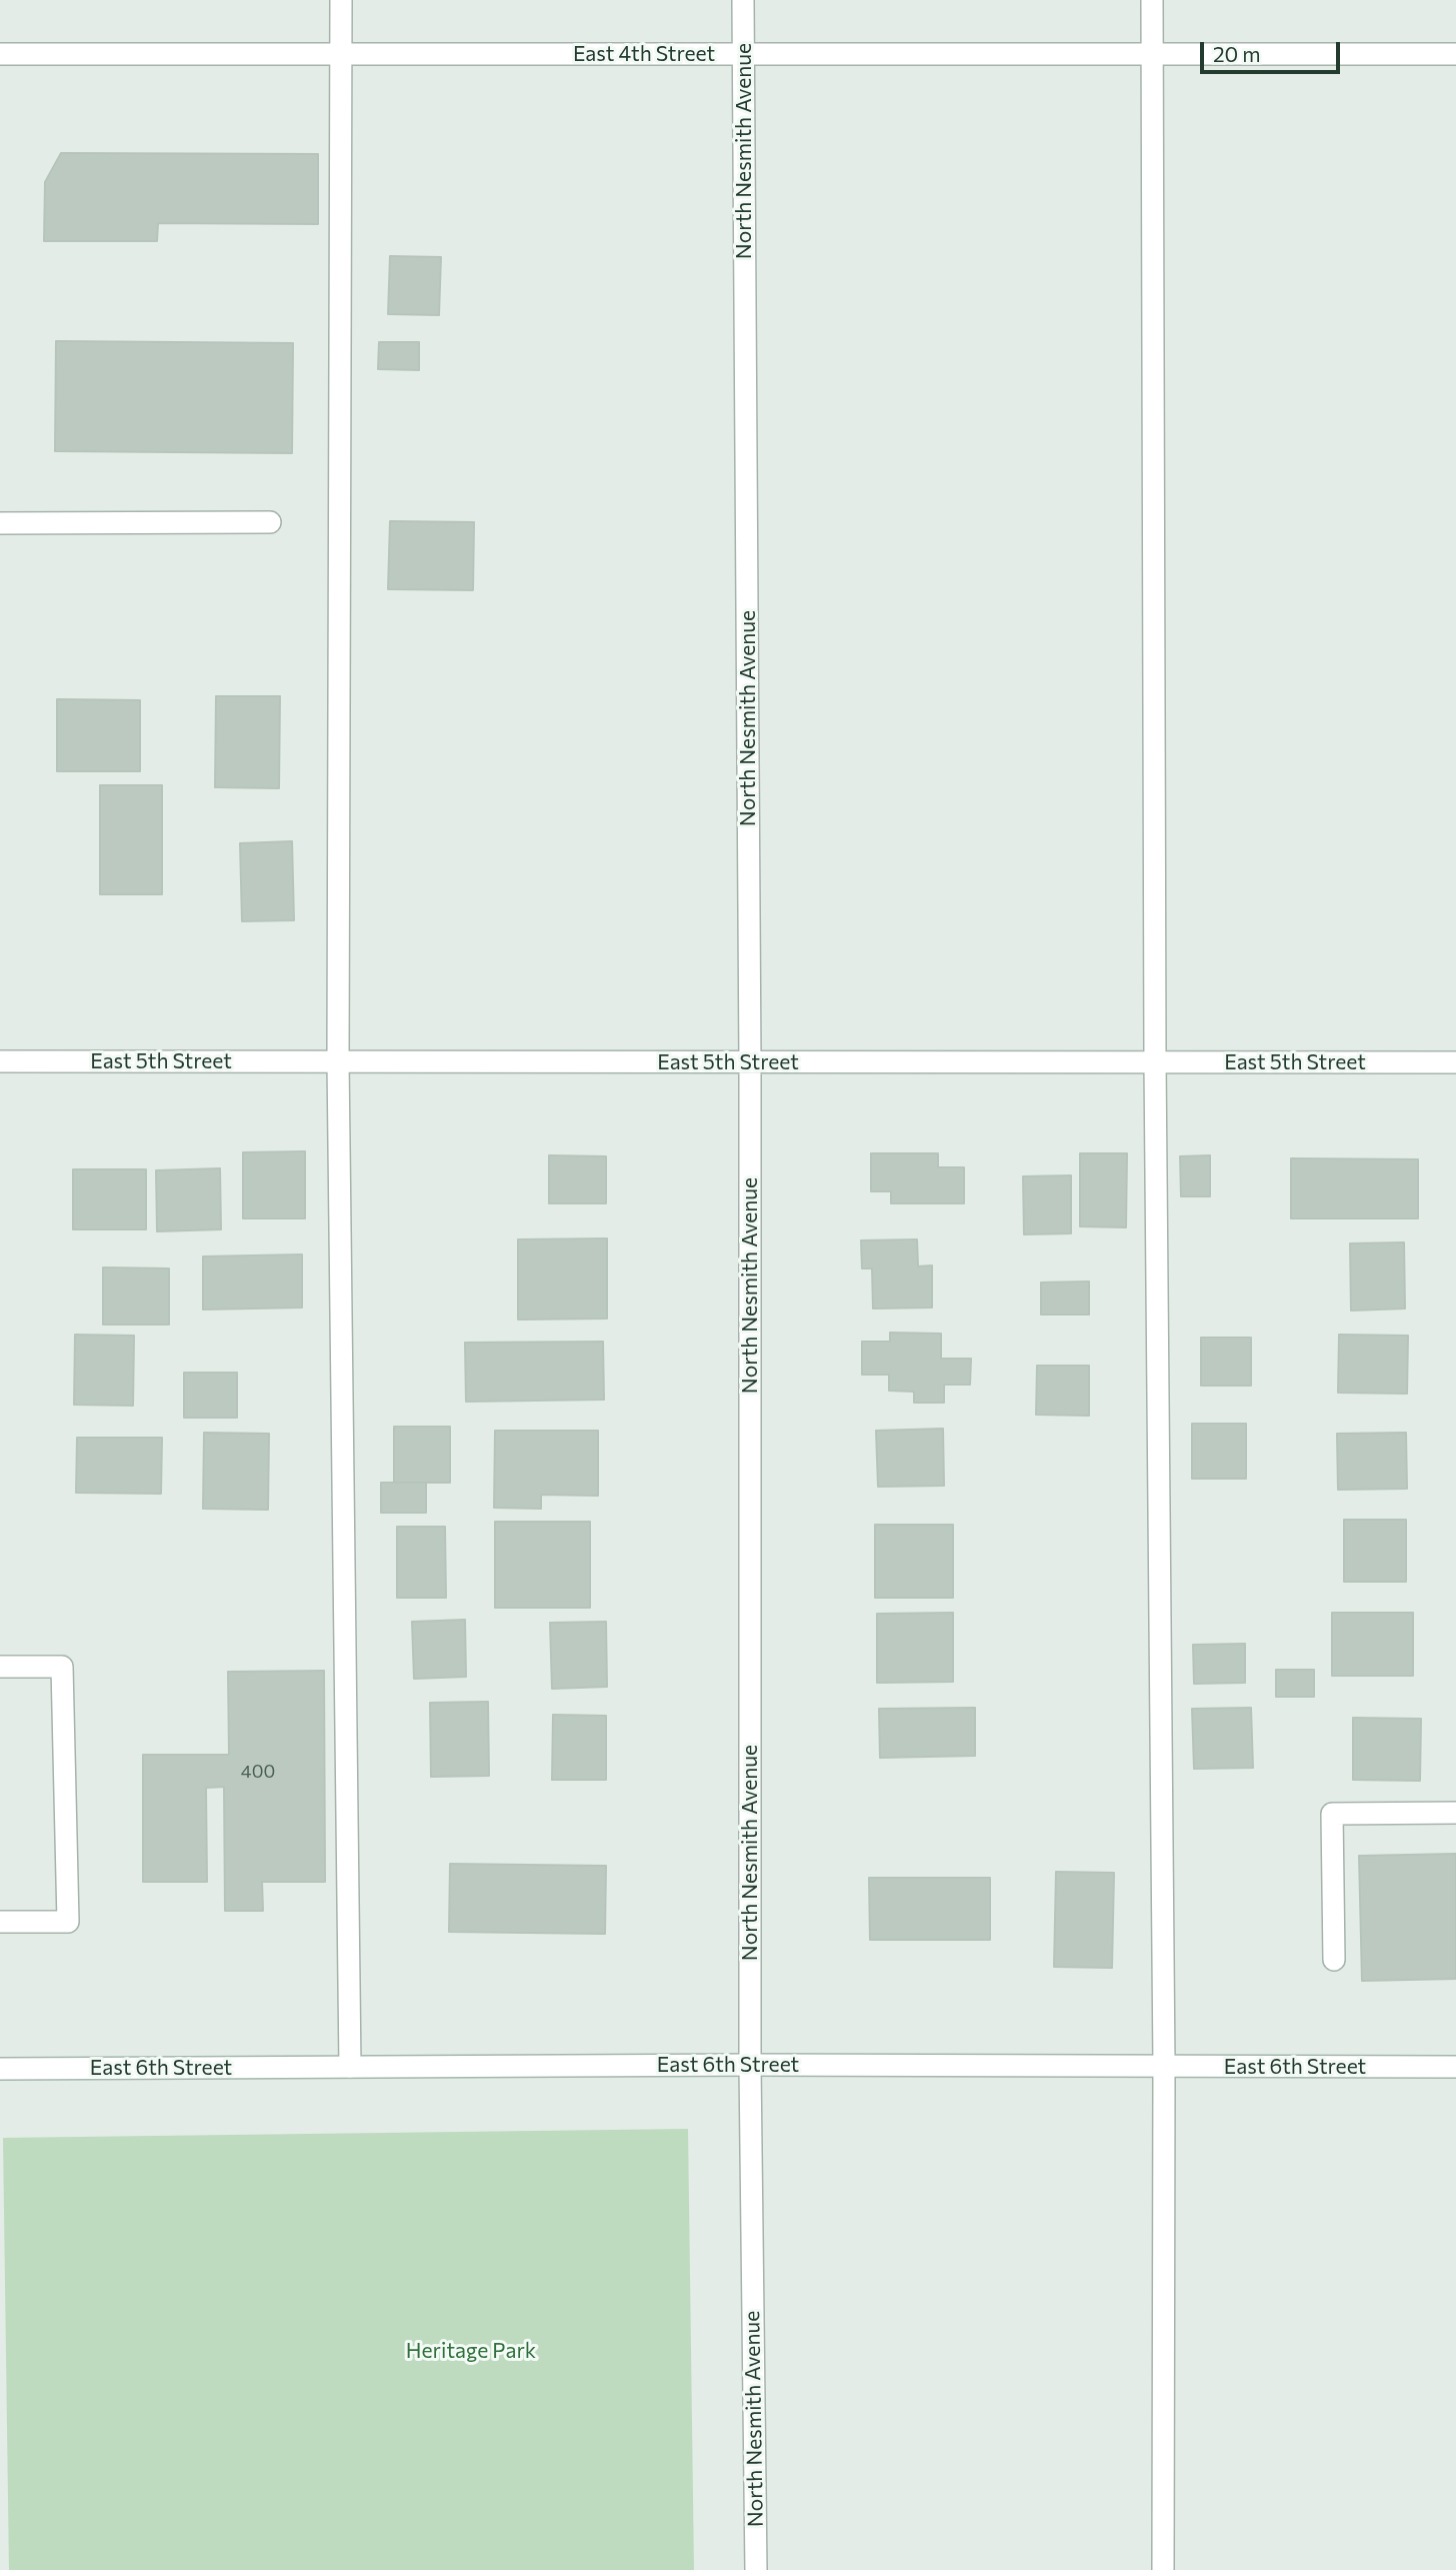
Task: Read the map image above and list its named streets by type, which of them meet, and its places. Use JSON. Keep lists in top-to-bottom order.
{
  "streets": {
    "street": [
      "East 4th Street",
      "North Nesmith Avenue",
      "East 5th Street",
      "East 6th Street"
    ]
  },
  "crossings": [
    ["East 4th Street", "North Nesmith Avenue"],
    ["North Nesmith Avenue", "East 5th Street"],
    ["North Nesmith Avenue", "East 6th Street"]
  ],
  "parks": ["Heritage Park"],
  "house_numbers": ["400"],
  "scale_bar": "20 m"
}
